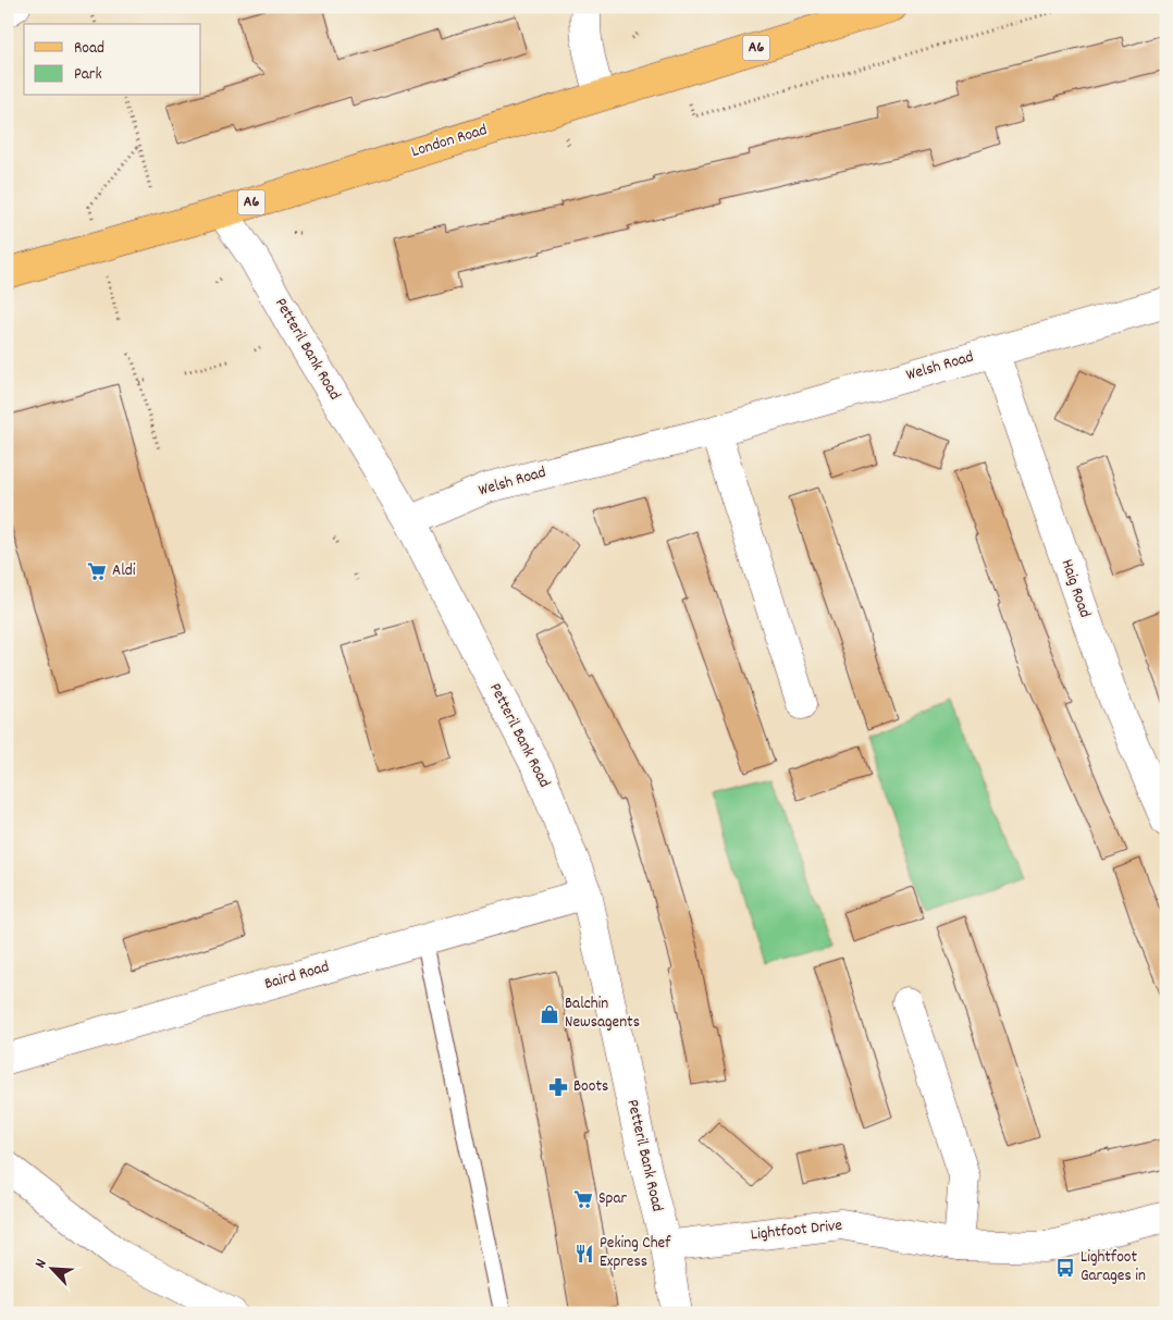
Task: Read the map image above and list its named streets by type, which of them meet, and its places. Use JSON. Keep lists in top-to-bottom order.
{
  "streets": {
    "main road": ["A6", "London Road"],
    "street": [
      "Petteril Bank Road",
      "Welsh Road",
      "Haig Road",
      "Baird Road",
      "Lightfoot Drive"
    ]
  },
  "crossings": [
    ["London Road", "Petteril Bank Road"],
    ["Petteril Bank Road", "Welsh Road"],
    ["Petteril Bank Road", "Baird Road"],
    ["Petteril Bank Road", "Lightfoot Drive"],
    ["Welsh Road", "Haig Road"]
  ],
  "places": {
    "supermarket": ["Aldi", "Spar"],
    "shop": ["Balchin Newsagents"],
    "pharmacy": ["Boots"],
    "restaurant": ["Peking Chef Express"],
    "bus stop": ["Lightfoot Garages in"]
  },
  "legend": ["Road", "Park"],
  "north": "top left"
}
